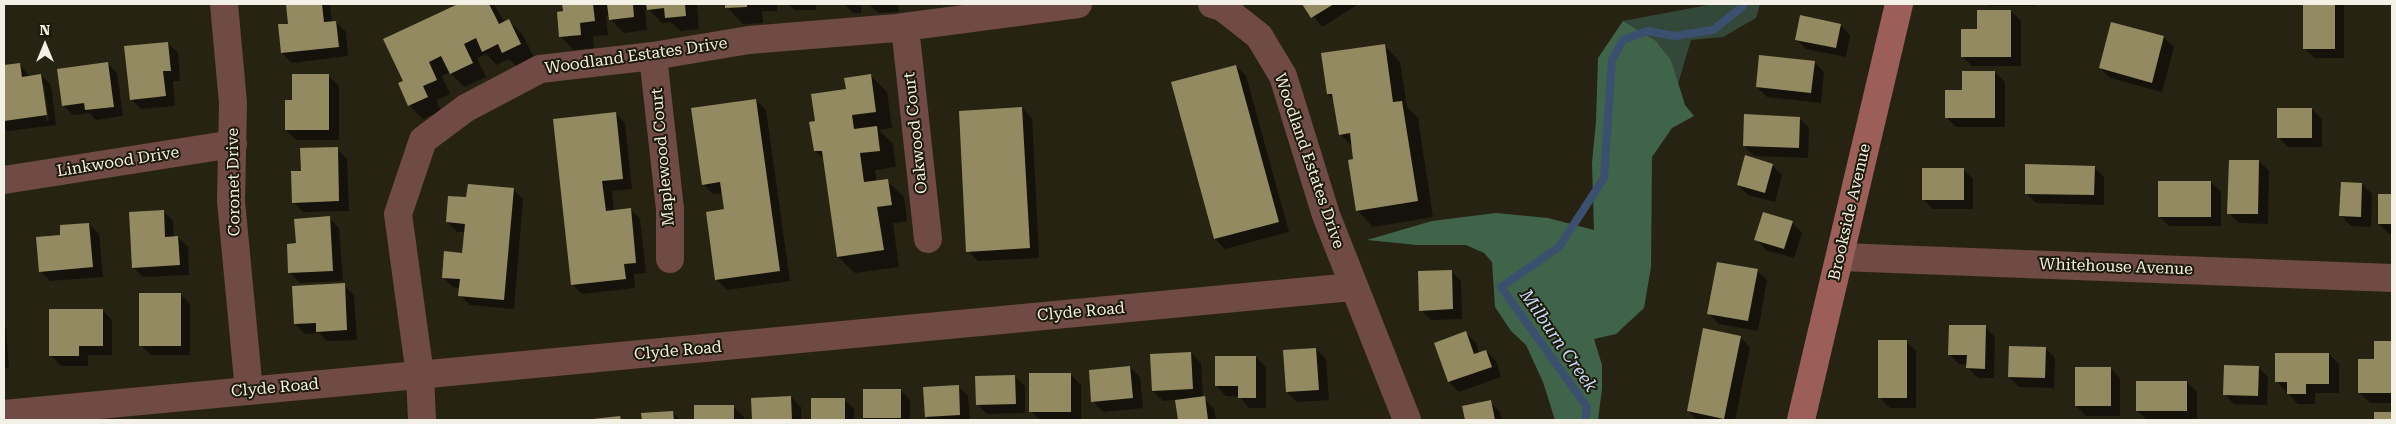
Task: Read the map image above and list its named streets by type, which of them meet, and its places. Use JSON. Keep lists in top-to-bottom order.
{
  "streets": {
    "main road": ["Brookside Avenue"],
    "street": [
      "Woodland Estates Drive",
      "Oakwood Court",
      "Maplewood Court",
      "Linkwood Drive",
      "Coronet Drive",
      "Whitehouse Avenue",
      "Clyde Road"
    ]
  },
  "crossings": [
    ["Woodland Estates Drive", "Oakwood Court"],
    ["Woodland Estates Drive", "Maplewood Court"],
    ["Woodland Estates Drive", "Clyde Road"],
    ["Linkwood Drive", "Coronet Drive"],
    ["Coronet Drive", "Clyde Road"],
    ["Brookside Avenue", "Whitehouse Avenue"]
  ],
  "water": ["Milburn Creek"],
  "north": "top"
}
